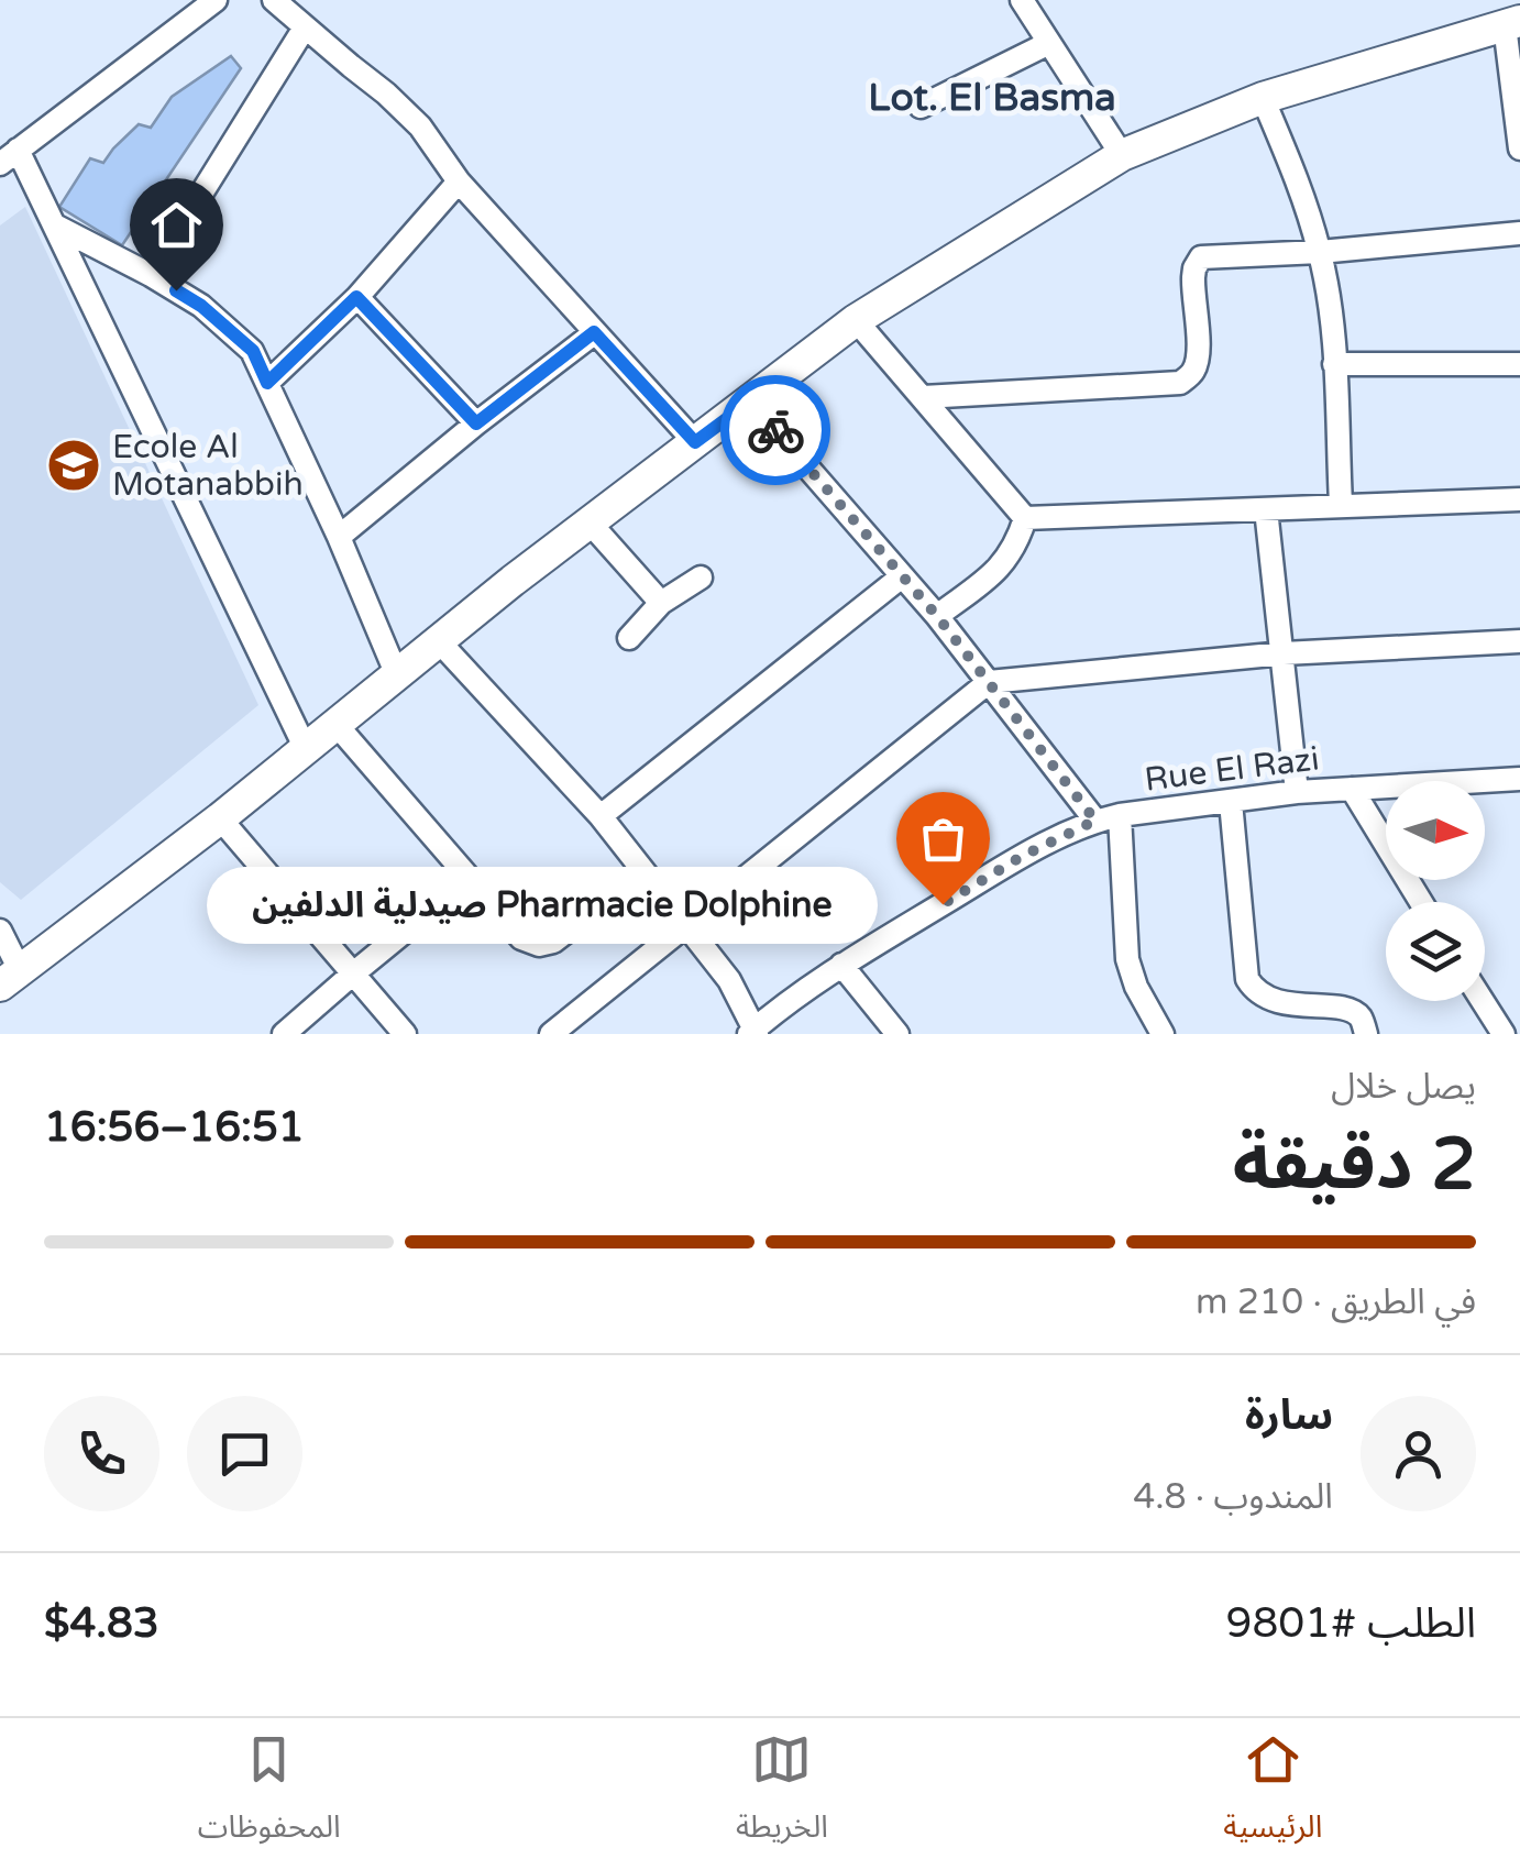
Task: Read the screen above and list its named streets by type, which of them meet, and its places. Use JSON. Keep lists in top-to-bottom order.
{
  "streets": {
    "street": ["Rue El Razi"]
  },
  "districts": ["Lot. El Basma"],
  "places": {
    "school or university": ["Ecole Al Motanabbih"],
    "other": ["Pharmacie Dolphine صيدلية الدلفين"]
  },
  "north": "right",
  "page": {
    "bubble": "Pharmacie Dolphine صيدلية الدلفين",
    "heading": ["2 دقيقة", "يصل خلال", "16:51–16:56"],
    "panel": [
      "سارة",
      "المندوب · 4.8",
      "الطلب #9801",
      "$4.83"
    ],
    "bar": "في الطريق · 210 m",
    "tabs": ["الرئيسية", "الخريطة", "المحفوظات"]
  }
}
